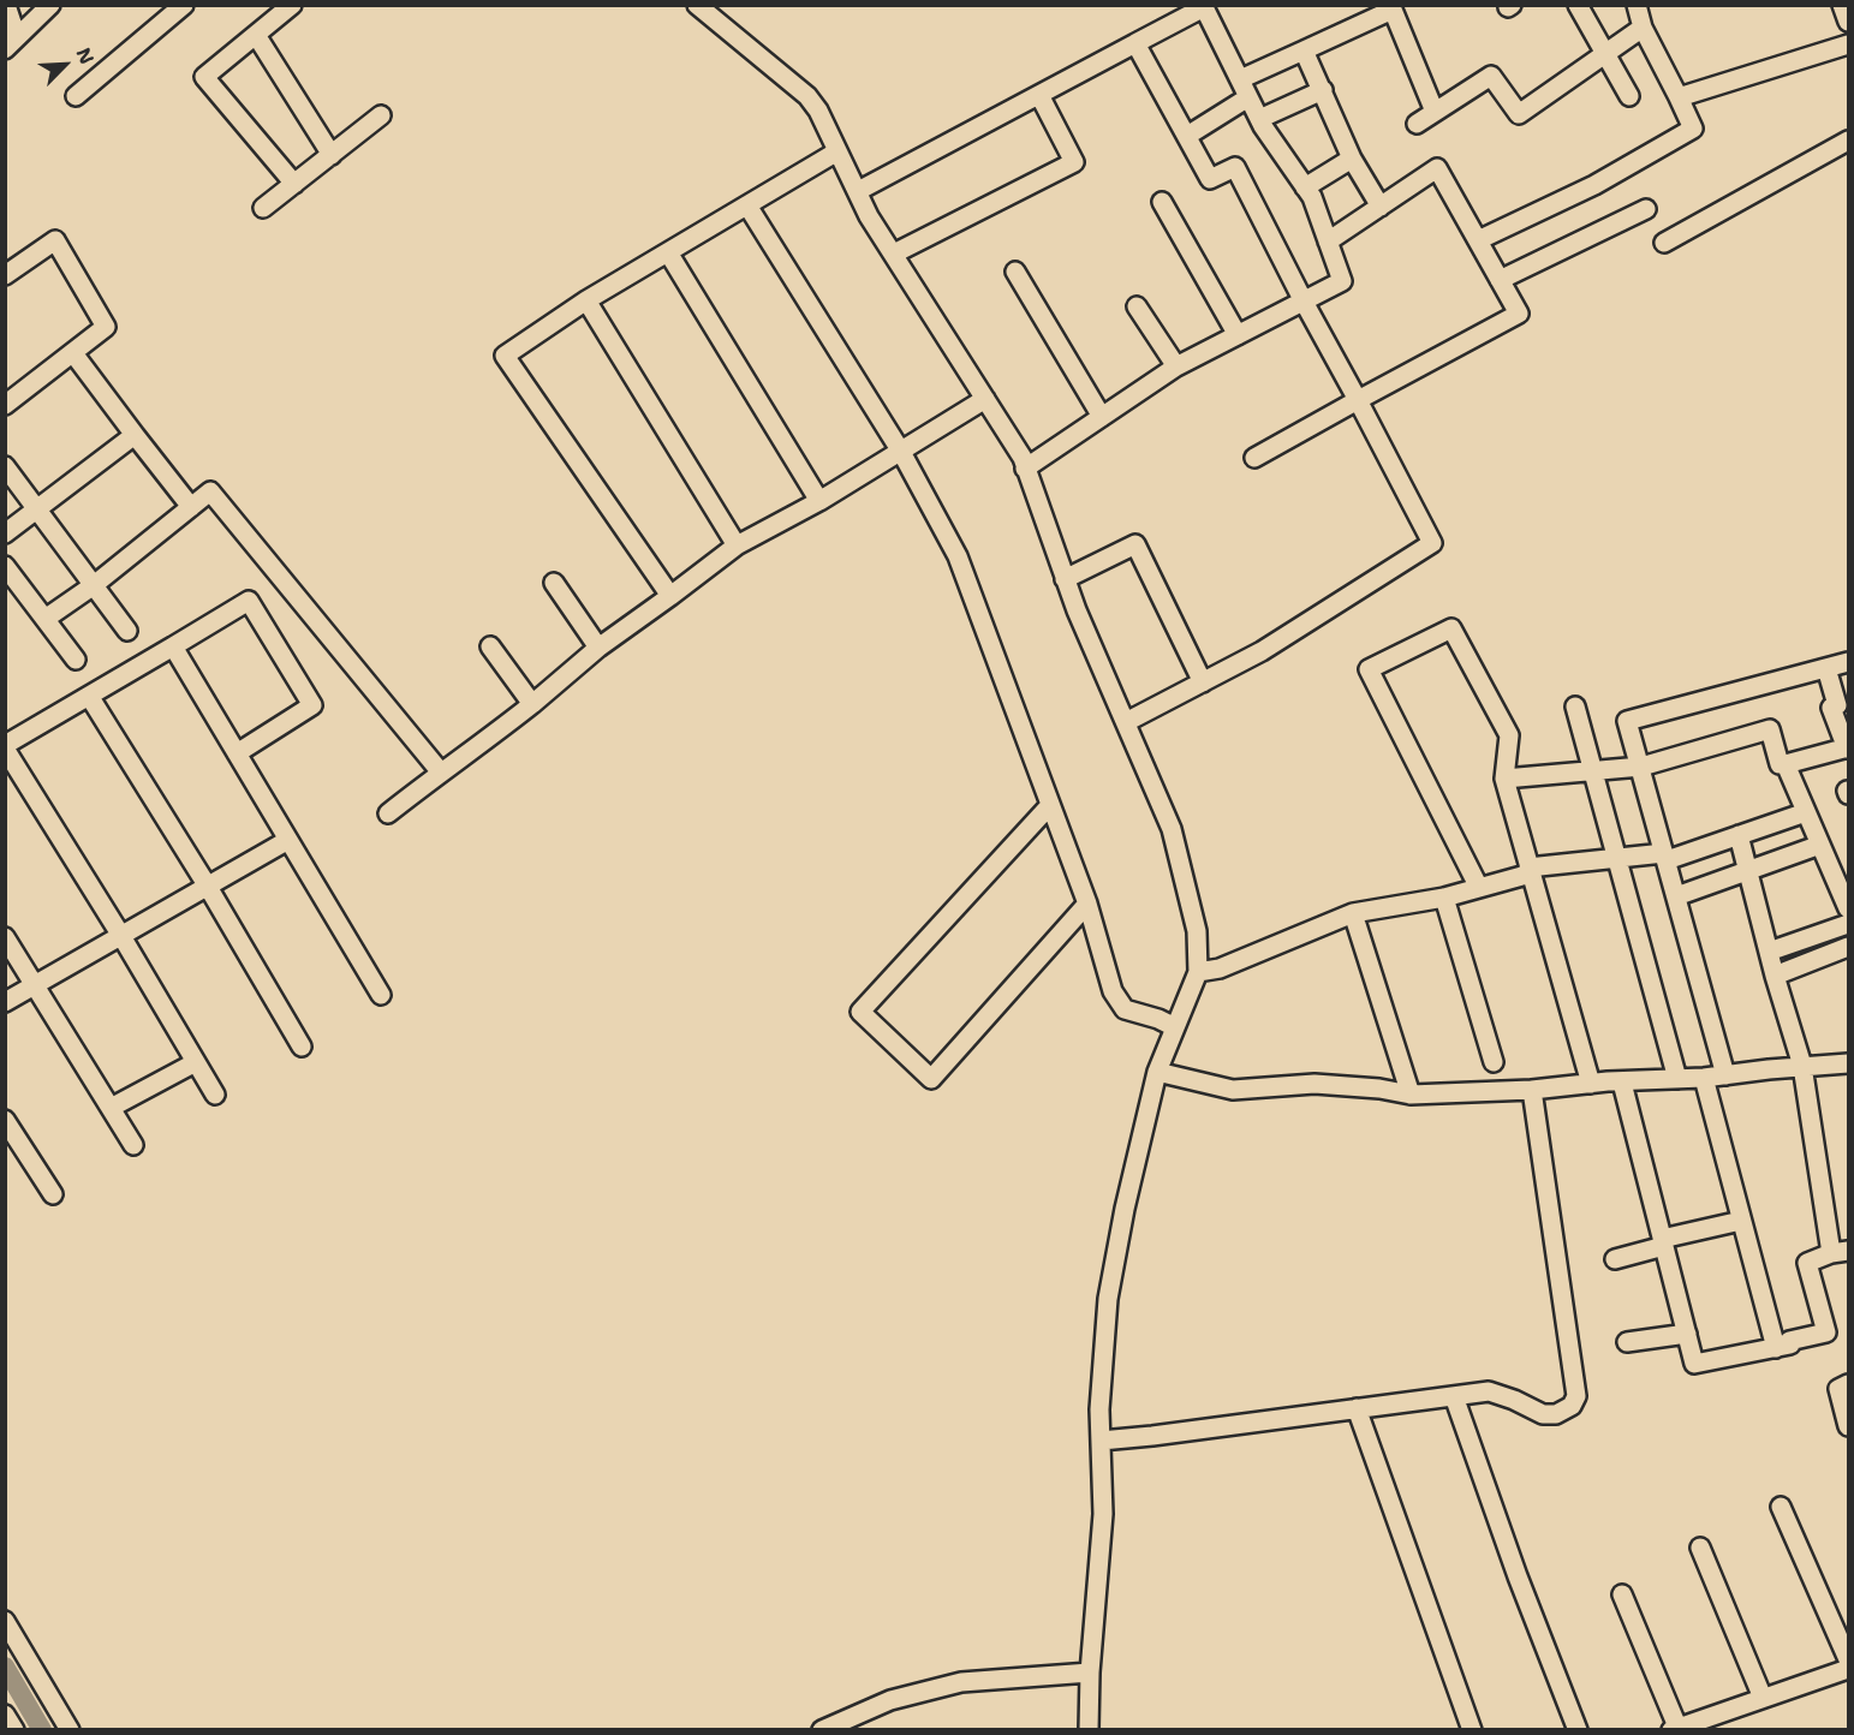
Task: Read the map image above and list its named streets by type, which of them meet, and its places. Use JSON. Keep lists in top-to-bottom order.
{
  "north": "top right"
}
